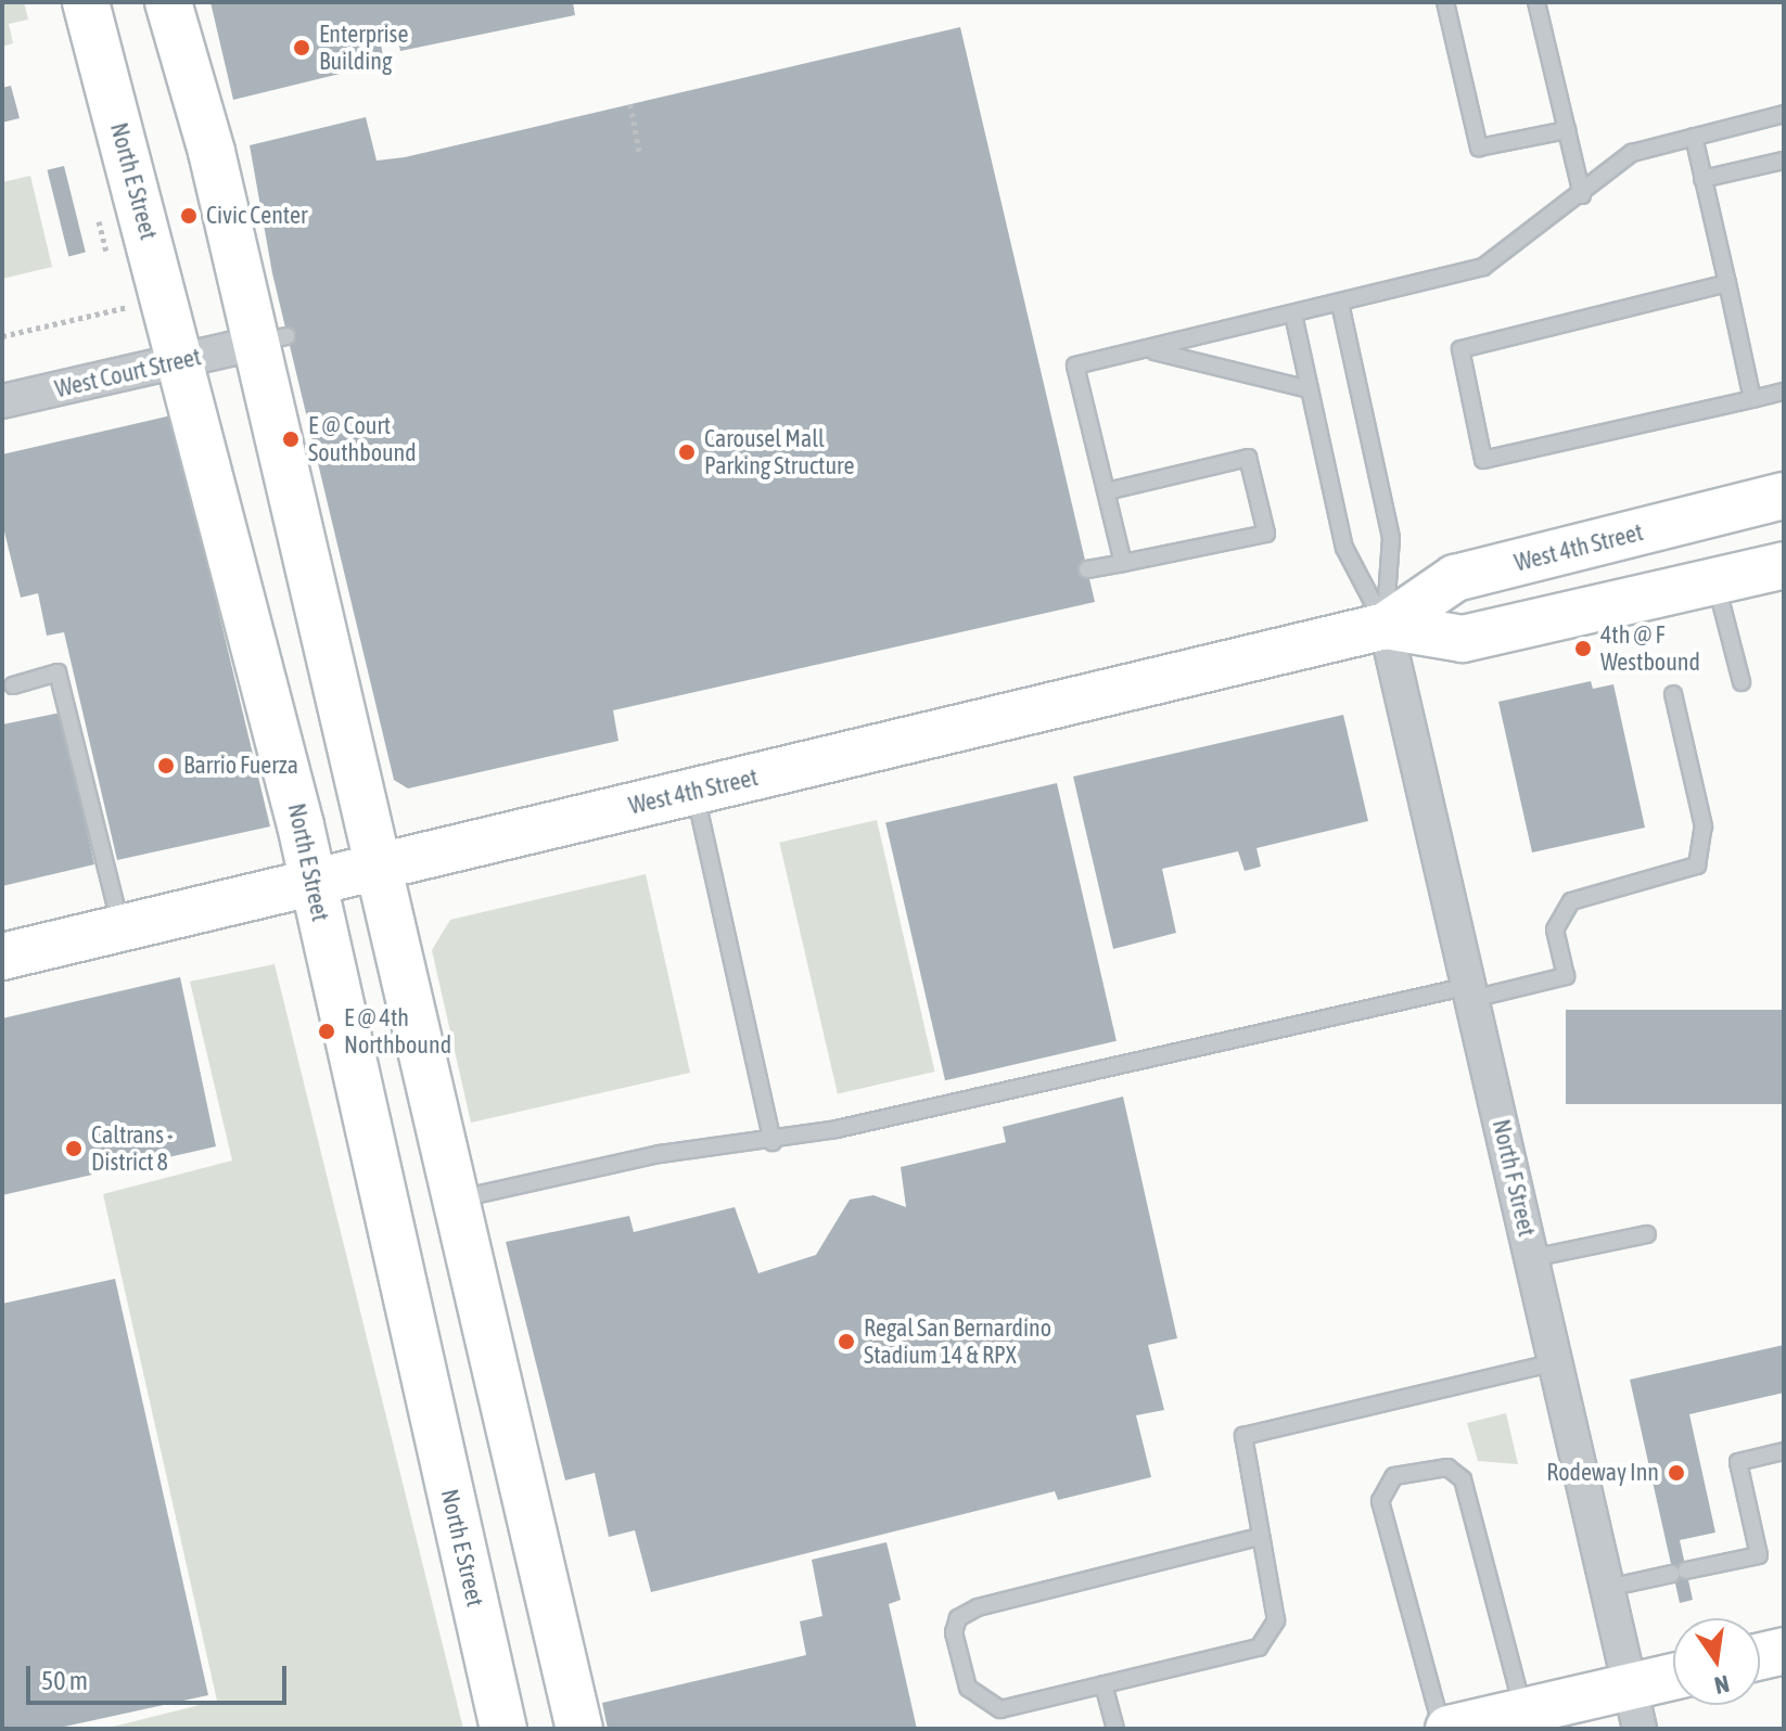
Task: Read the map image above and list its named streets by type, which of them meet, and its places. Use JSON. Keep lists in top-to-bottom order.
{
  "streets": {
    "main road": ["North E Street", "West 4th Street"],
    "street": ["West Court Street", "North F Street"]
  },
  "crossings": [
    ["North E Street", "West Court Street"],
    ["North E Street", "West 4th Street"],
    ["West 4th Street", "North F Street"]
  ],
  "places": [
    "Enterprise Building",
    "Civic Center",
    "E @ Court Southbound",
    "Carousel Mall Parking Structure",
    "4th @ F Westbound",
    "Barrio Fuerza",
    "E @ 4th Northbound",
    "Caltrans - District 8",
    "Regal San Bernardino Stadium 14 & RPX",
    "Rodeway Inn"
  ],
  "scale_bar": "50 m",
  "north": "bottom"
}
